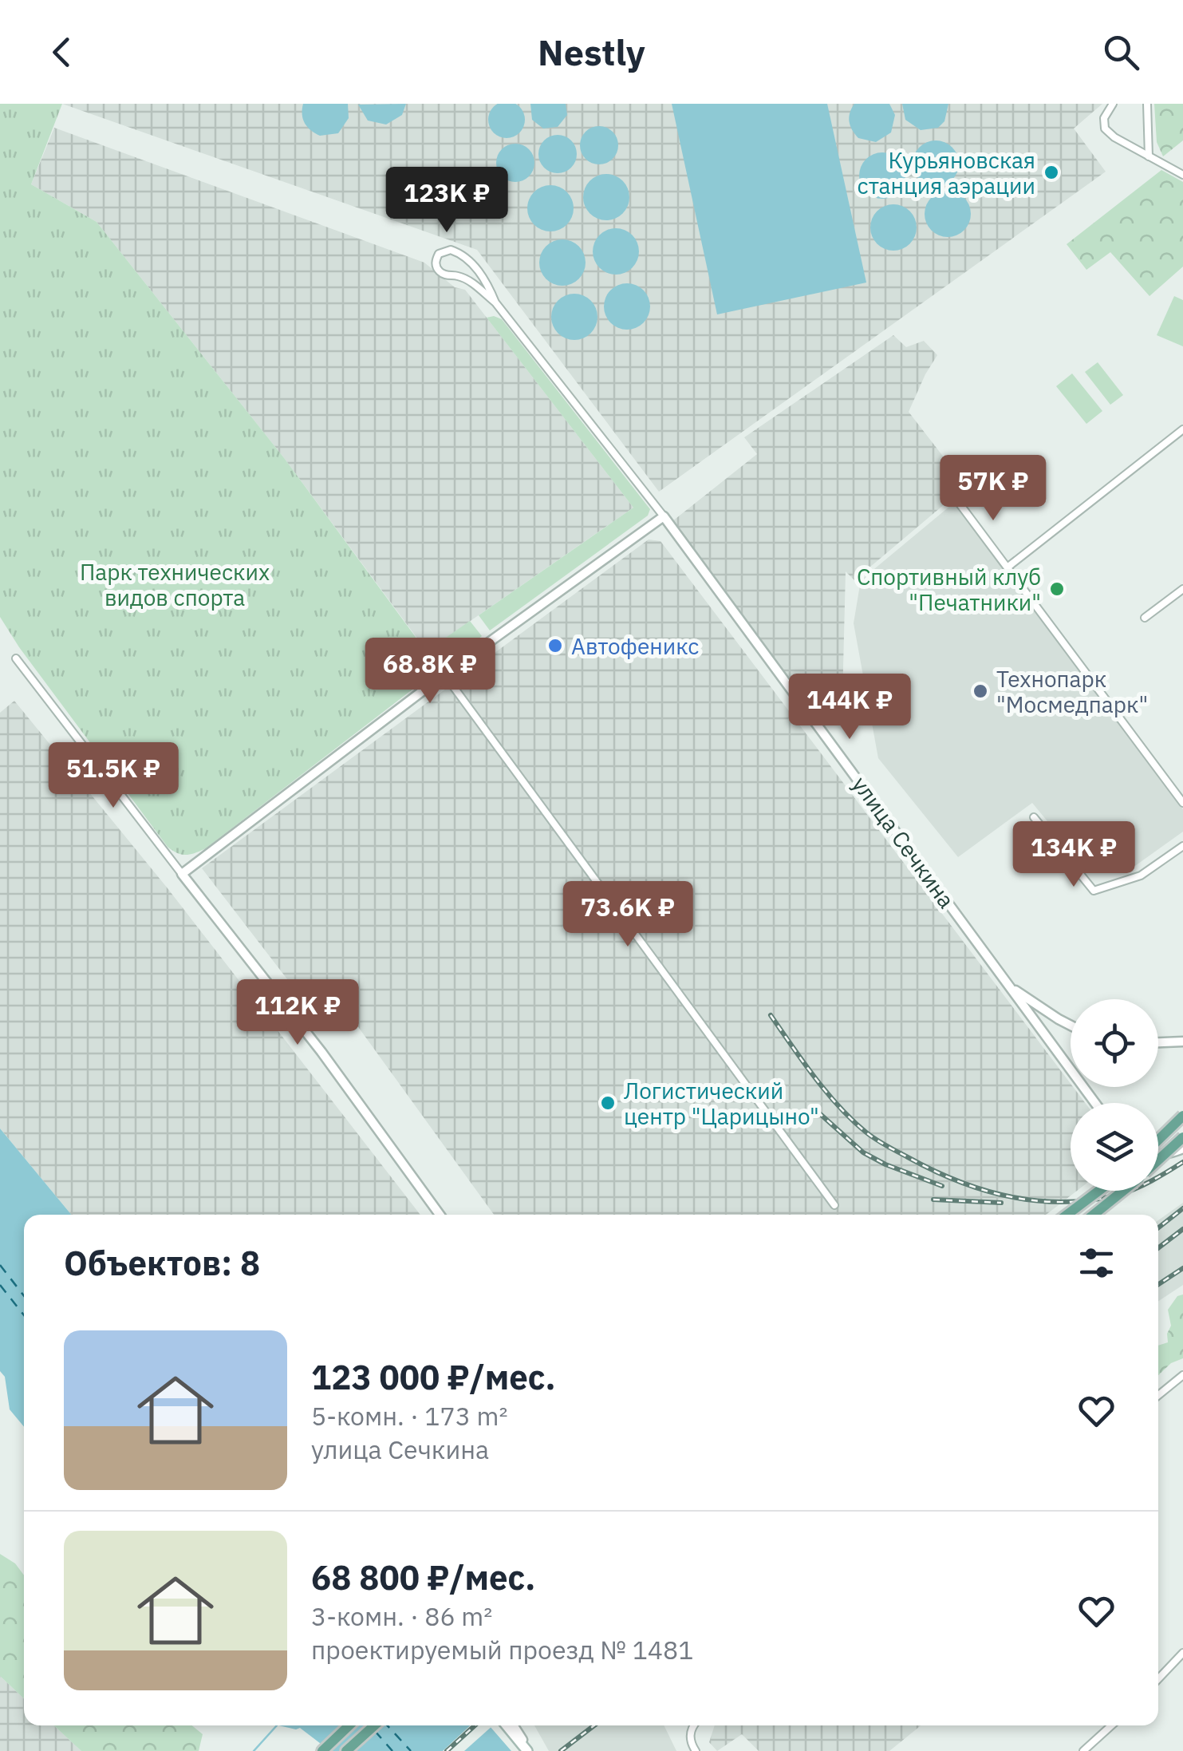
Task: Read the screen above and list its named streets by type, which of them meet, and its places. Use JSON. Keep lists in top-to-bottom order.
{
  "streets": {
    "street": ["улица Сечкина"]
  },
  "parks": ["Парк технических видов спорта"],
  "places": [
    "Курьяновская станция аэрации",
    "Спортивный клуб \"Печатники\"",
    "Автофеникс",
    "Технопарк \"Мосмедпарк\"",
    "Логистический центр \"Царицыно\""
  ],
  "page": {
    "header": "Nestly",
    "price": [
      "123K ₽",
      "57K ₽",
      "68.8K ₽",
      "144K ₽",
      "51.5K ₽",
      "134K ₽",
      "73.6K ₽",
      "112K ₽"
    ],
    "heading": "Объектов: 8",
    "list": [
      {
        "name": "123 000 ₽/мес.",
        "note": "5-комн. · 173 m² · улица Сечкина"
      },
      {
        "name": "68 800 ₽/мес.",
        "note": "3-комн. · 86 m² · проектируемый проезд № 1481"
      }
    ]
  }
}
